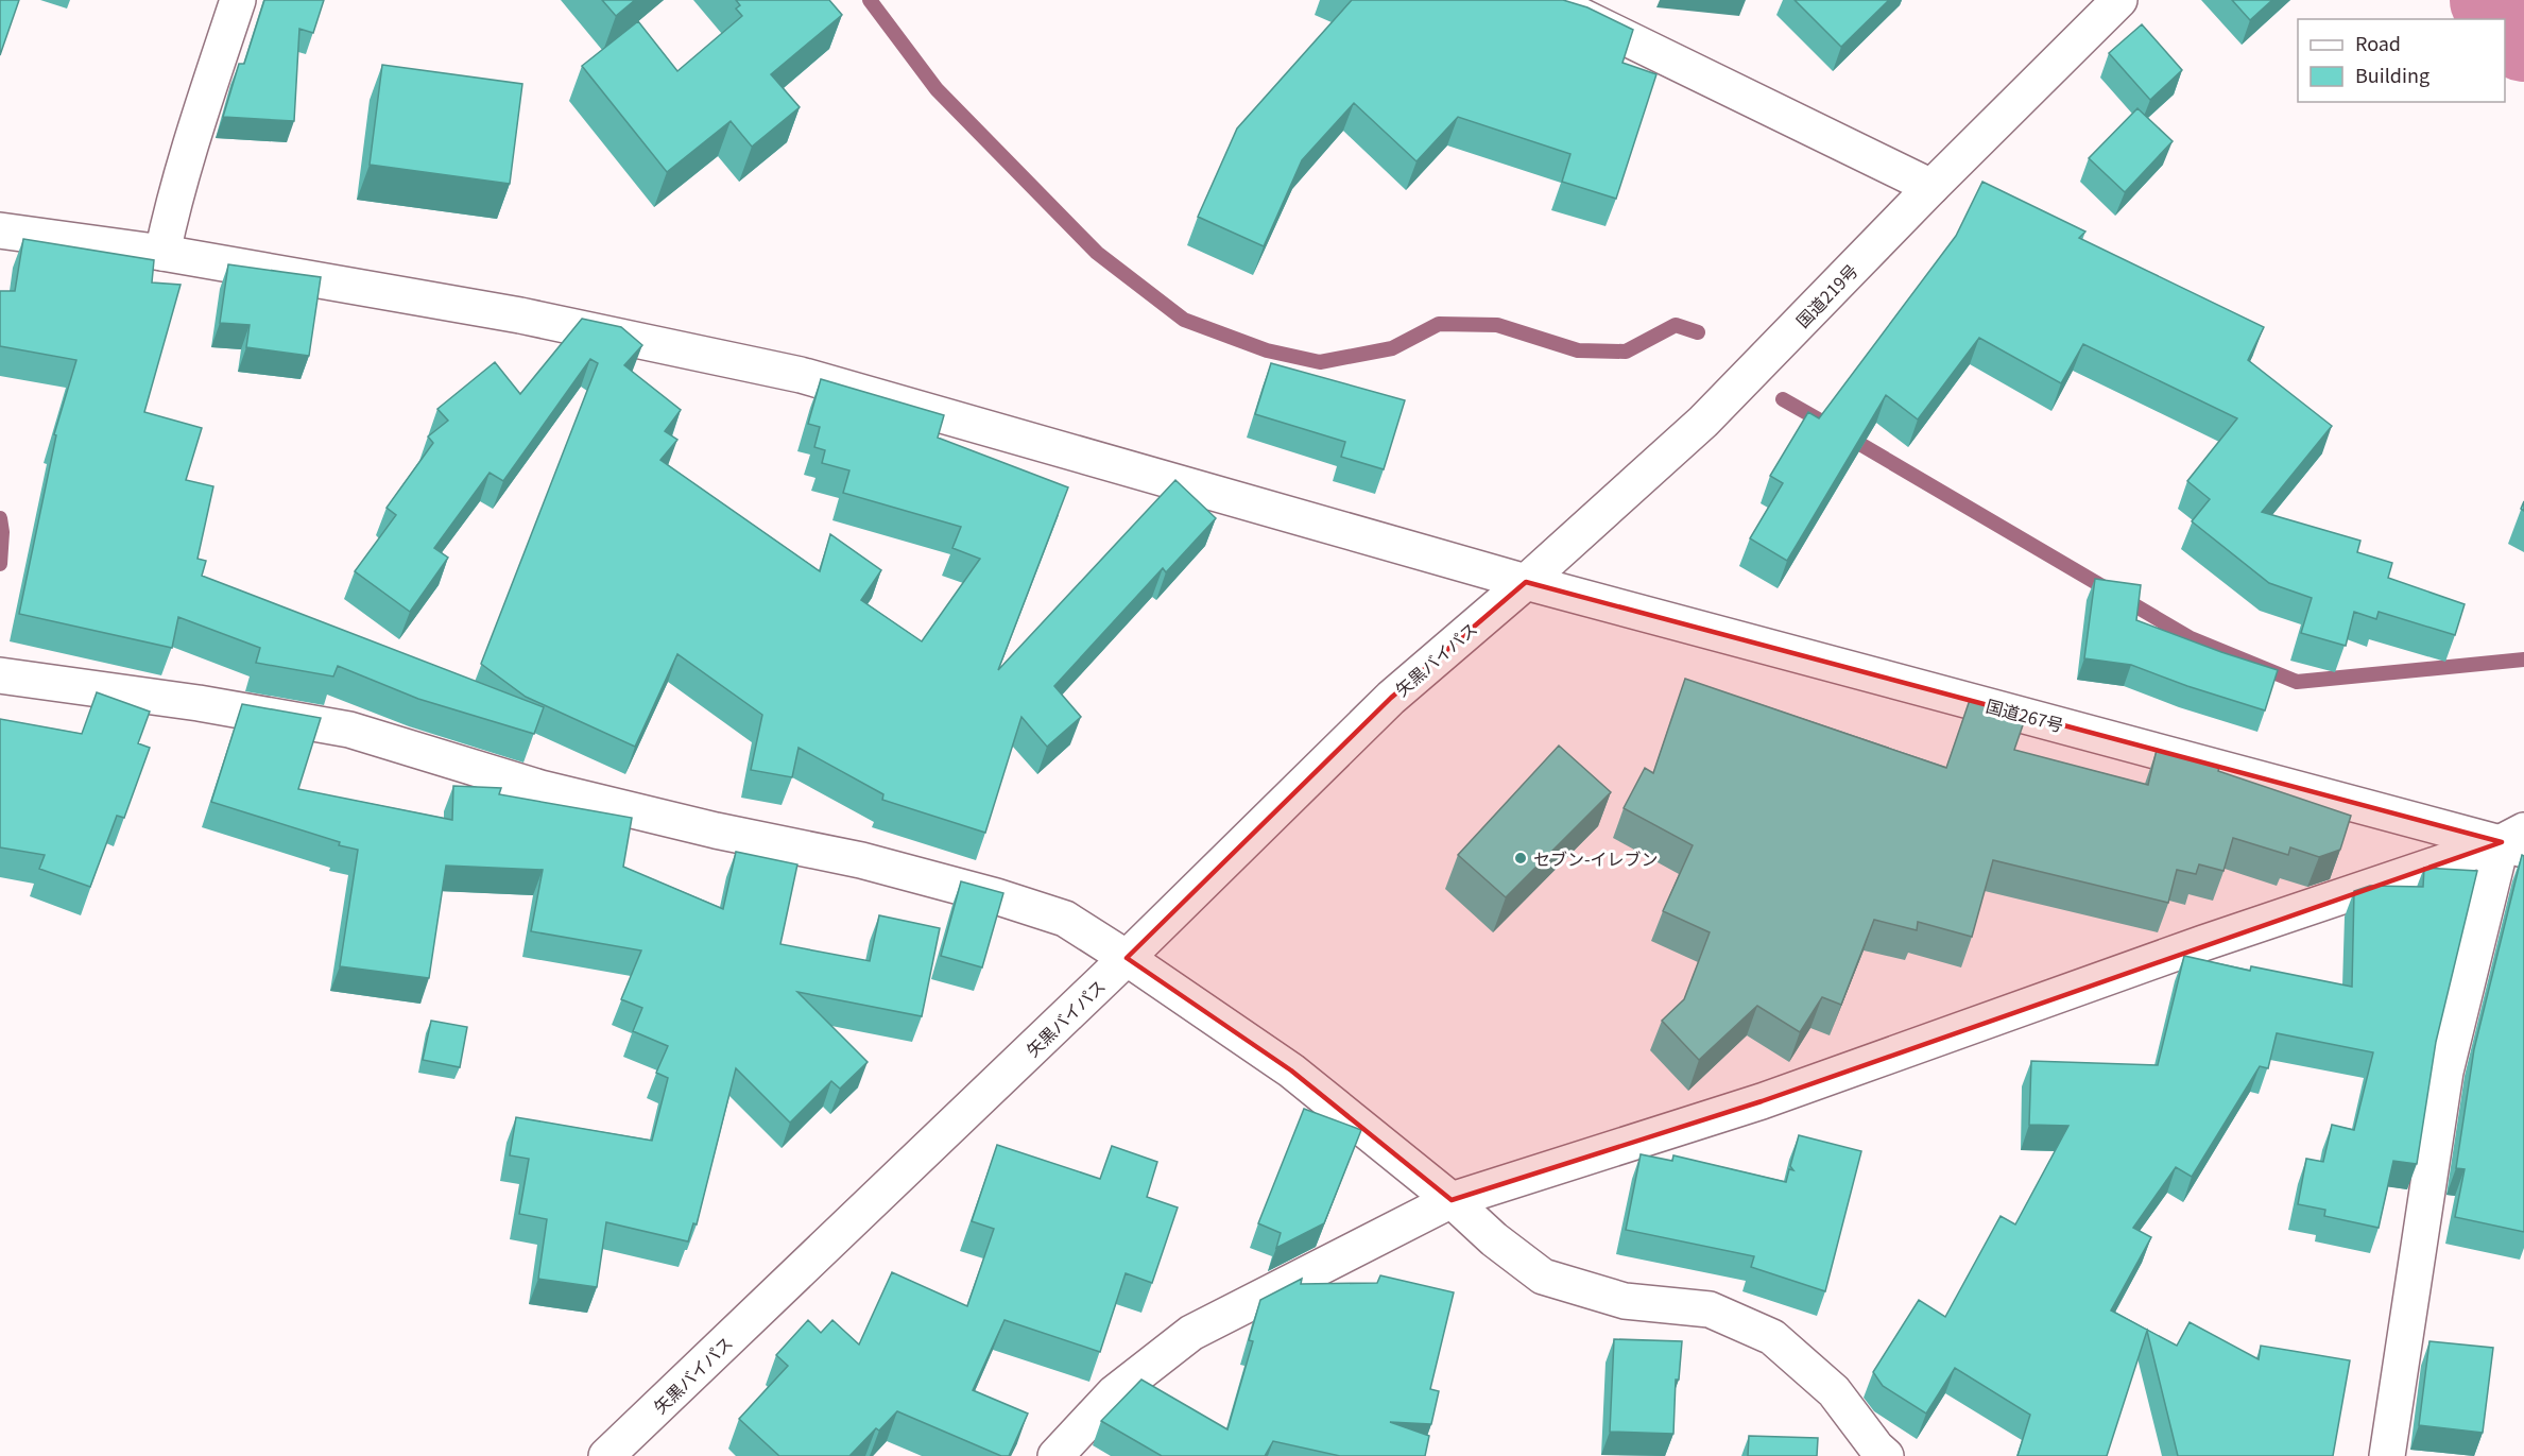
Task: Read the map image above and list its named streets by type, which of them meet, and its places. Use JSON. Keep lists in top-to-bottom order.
{
  "streets": {
    "main road": ["国道219号", "矢黒バイパス", "国道267号"]
  },
  "crossings": [
    ["国道219号", "矢黒バイパス"],
    ["国道219号", "国道267号"],
    ["矢黒バイパス", "国道267号"]
  ],
  "places": ["セブン-イレブン"],
  "legend": ["Road", "Building"]
}
